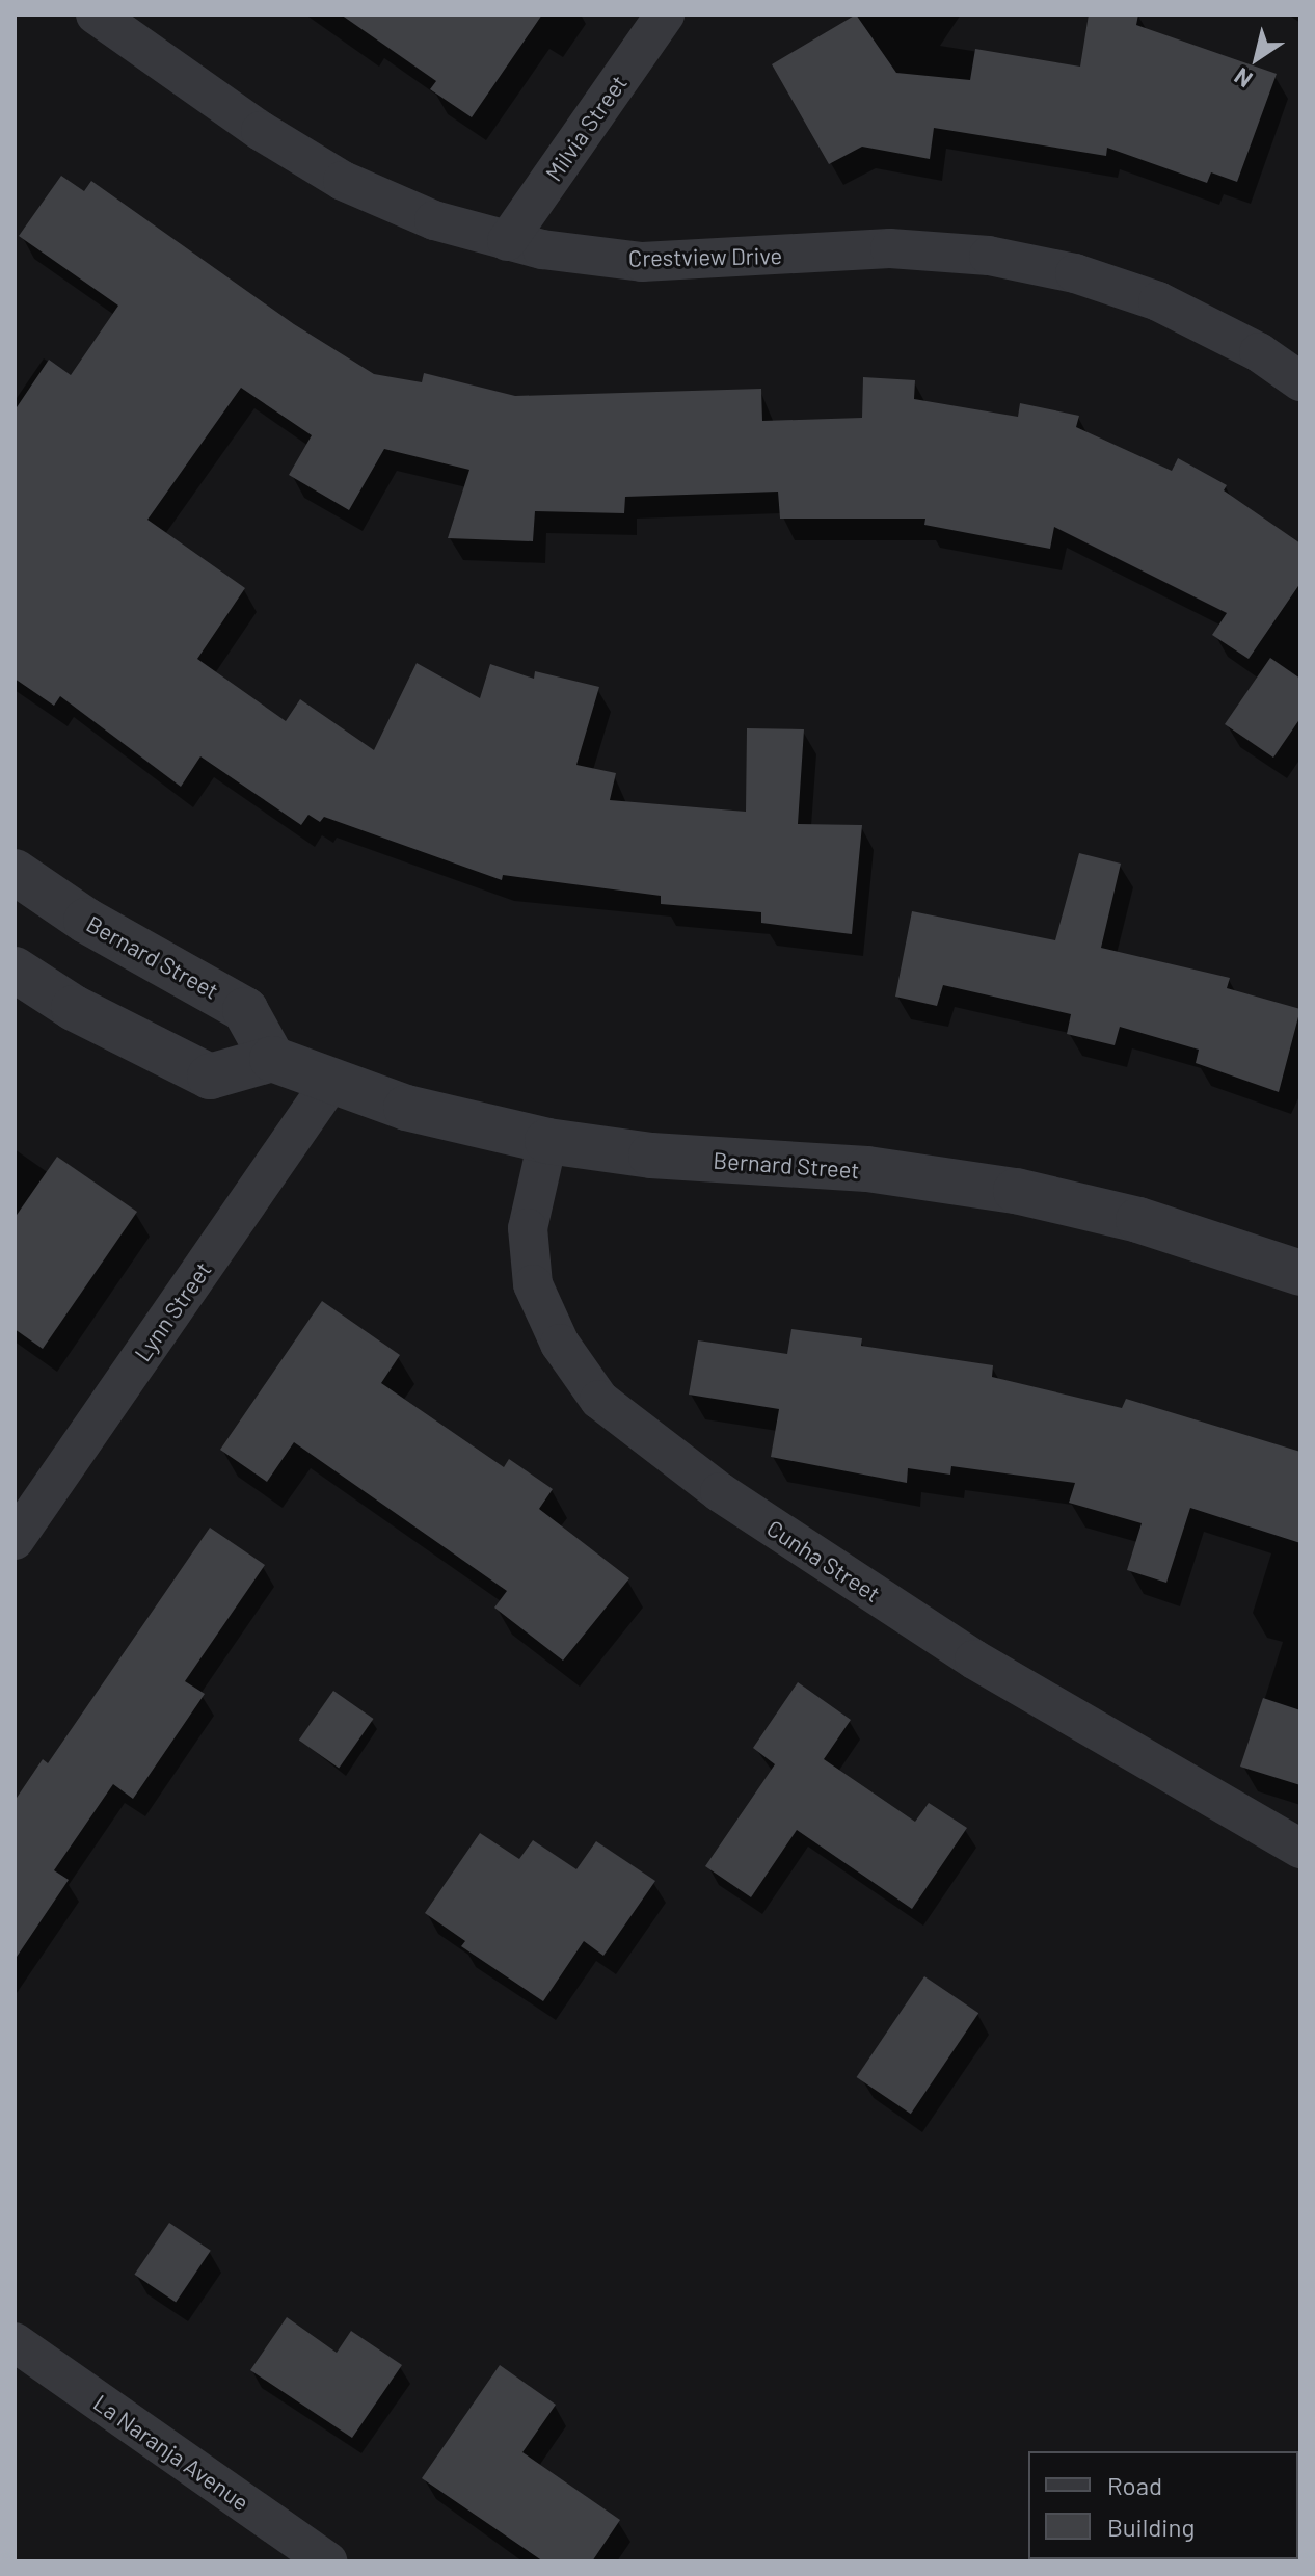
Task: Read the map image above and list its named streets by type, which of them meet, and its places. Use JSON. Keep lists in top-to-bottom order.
{
  "streets": {
    "street": [
      "Milvia Street",
      "Crestview Drive",
      "Bernard Street",
      "Lynn Street",
      "Cunha Street",
      "La Naranja Avenue"
    ]
  },
  "crossings": [
    ["Milvia Street", "Crestview Drive"],
    ["Bernard Street", "Lynn Street"],
    ["Bernard Street", "Cunha Street"]
  ],
  "legend": ["Road", "Building"],
  "north": "bottom left"
}
